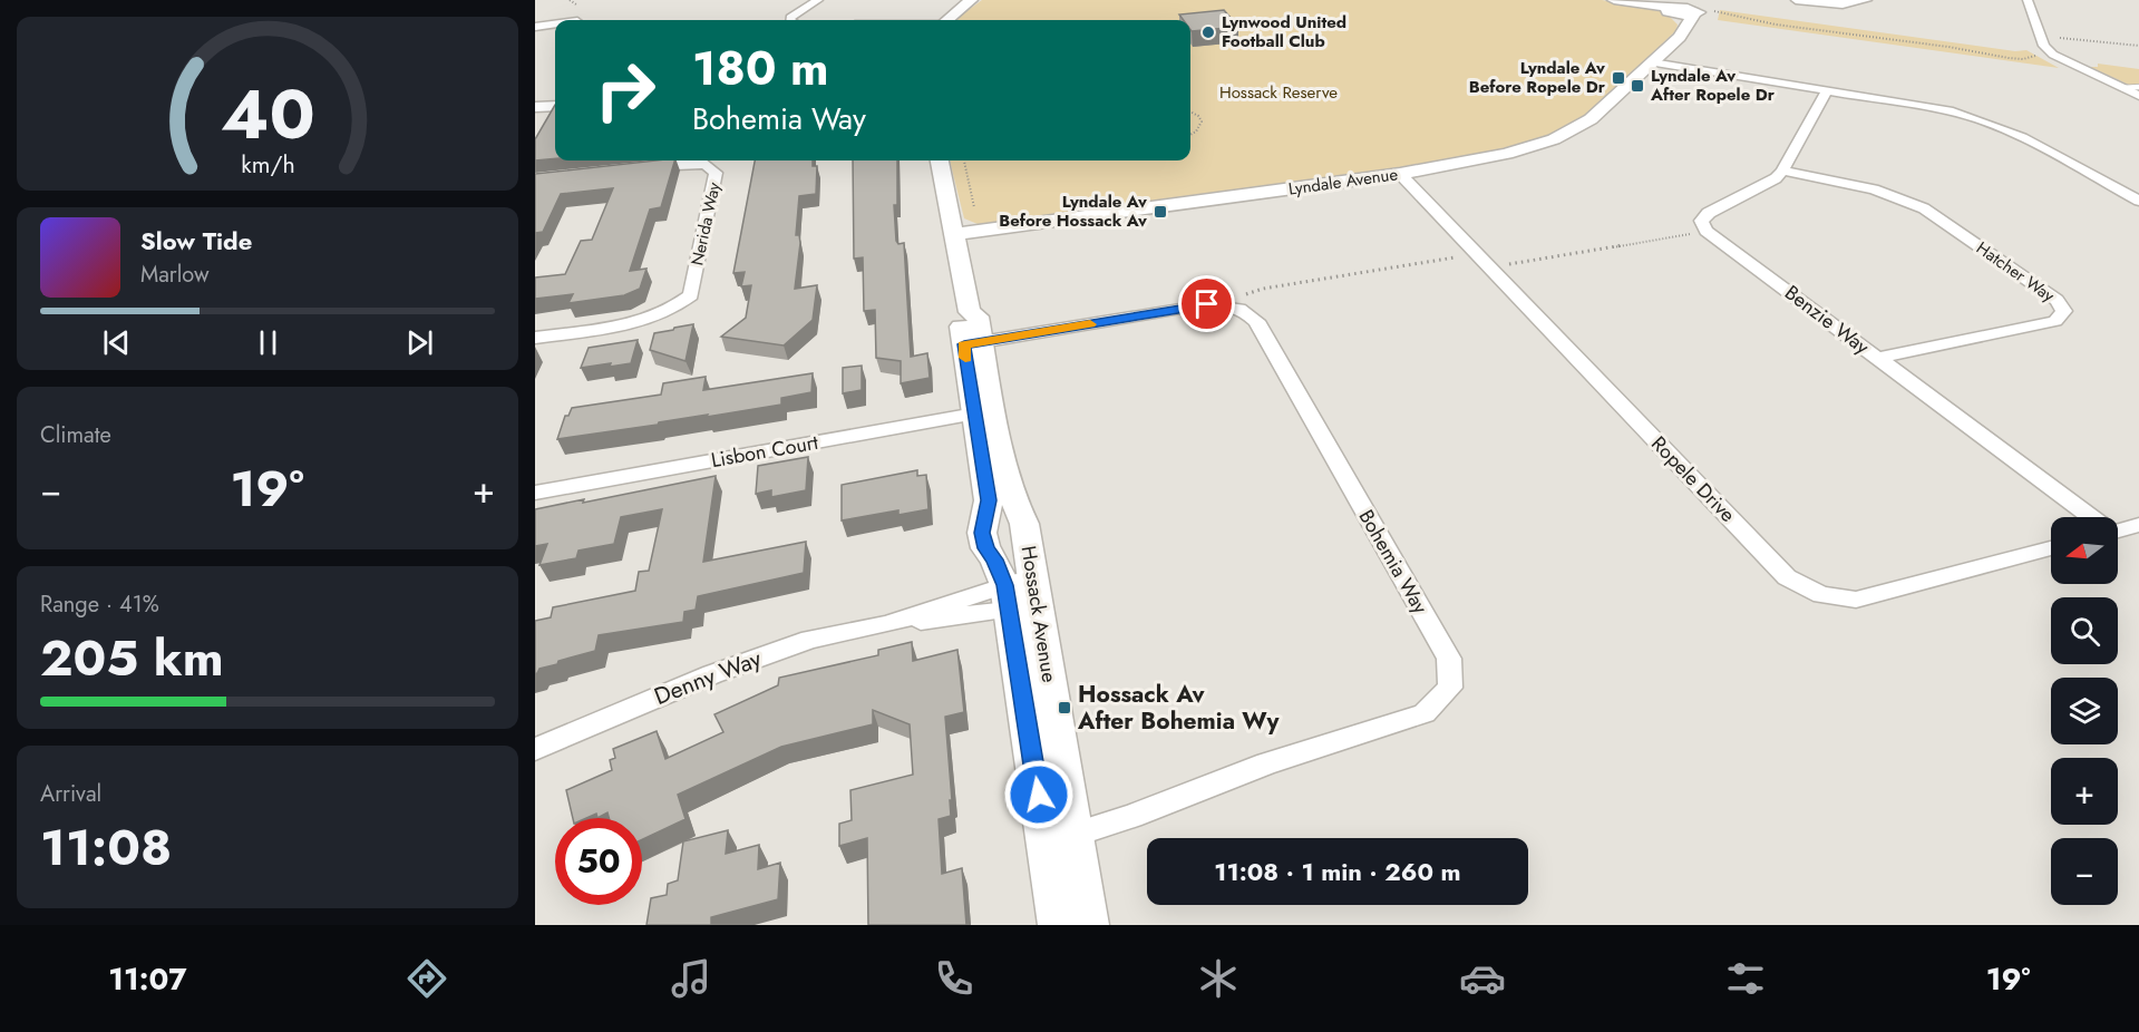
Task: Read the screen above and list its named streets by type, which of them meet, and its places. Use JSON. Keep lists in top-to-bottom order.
{
  "streets": {
    "main road": ["Lyndale Avenue", "Hossack Avenue"],
    "street": [
      "Nerida Way",
      "Hatcher Way",
      "Benzie Way",
      "Lisbon Court",
      "Ropele Drive",
      "Bohemia Way",
      "Denny Way"
    ]
  },
  "crossings": [
    ["Lyndale Avenue", "Ropele Drive"],
    ["Lyndale Avenue", "Hossack Avenue"],
    ["Hatcher Way", "Benzie Way"],
    ["Lisbon Court", "Hossack Avenue"],
    ["Bohemia Way", "Hossack Avenue"],
    ["Hossack Avenue", "Denny Way"]
  ],
  "parks": ["Hossack Reserve"],
  "places": {
    "other": ["Lynwood United Football Club"],
    "transit": [
      "Lyndale Av Before Ropele Dr",
      "Lyndale Av After Ropele Dr",
      "Lyndale Av Before Hossack Av",
      "Hossack Av After Bohemia Wy"
    ]
  },
  "north": "left",
  "page": {
    "turn": ["180 m", "Bohemia Way"],
    "song": ["Slow Tide", "Marlow"],
    "tile": [
      "Climate",
      ["Range · 41%", "205 km"],
      ["Arrival", "11:08"]
    ],
    "heat": ["−", "19°", "+"],
    "map_buttons": ["+", "−"],
    "limit": "50",
    "trip": "11:08 · 1 min · 260 m",
    "tabs": ["11:07", "19°"],
    "gauge": ["40", "km/h"]
  }
}
